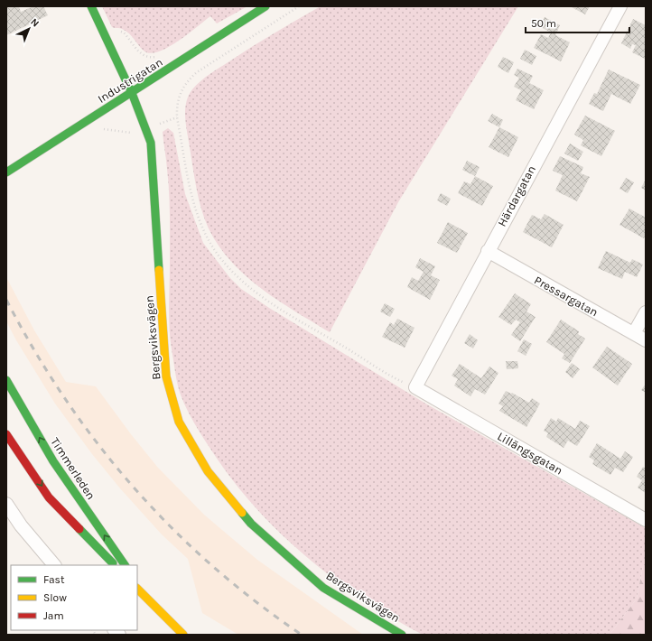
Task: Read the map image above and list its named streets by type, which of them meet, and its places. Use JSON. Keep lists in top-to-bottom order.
{
  "streets": {
    "street": [
      "Industrigatan",
      "Härdargatan",
      "Pressargatan",
      "Bergsviksvägen",
      "Lillängsgatan",
      "Timmerleden"
    ]
  },
  "crossings": [
    ["Industrigatan", "Bergsviksvägen"],
    ["Härdargatan", "Pressargatan"],
    ["Härdargatan", "Lillängsgatan"]
  ],
  "legend": ["Fast", "Slow", "Jam"],
  "scale_bar": "50 m",
  "north": "top right"
}
